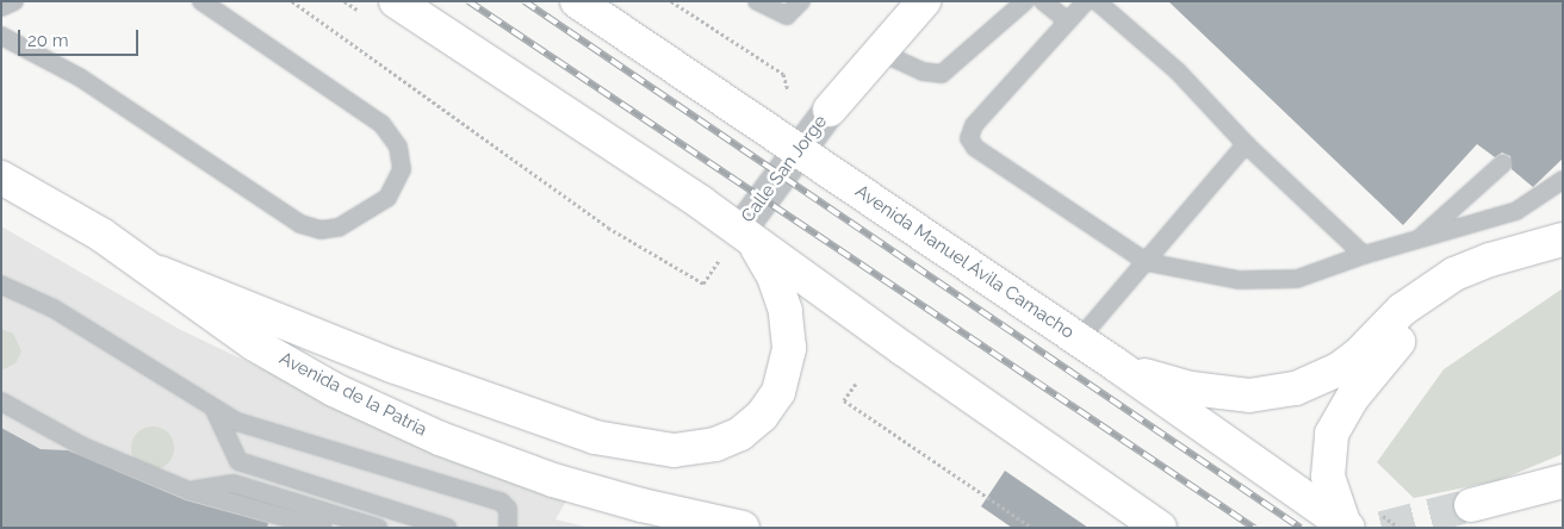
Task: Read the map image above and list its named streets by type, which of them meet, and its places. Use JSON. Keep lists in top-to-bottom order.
{
  "streets": {
    "main road": ["Avenida Manuel Ávila Camacho", "Avenida de la Patria"],
    "street": ["Calle San Jorge"]
  },
  "crossings": [
    ["Calle San Jorge", "Avenida Manuel Ávila Camacho"]
  ],
  "scale_bar": "20 m"
}
